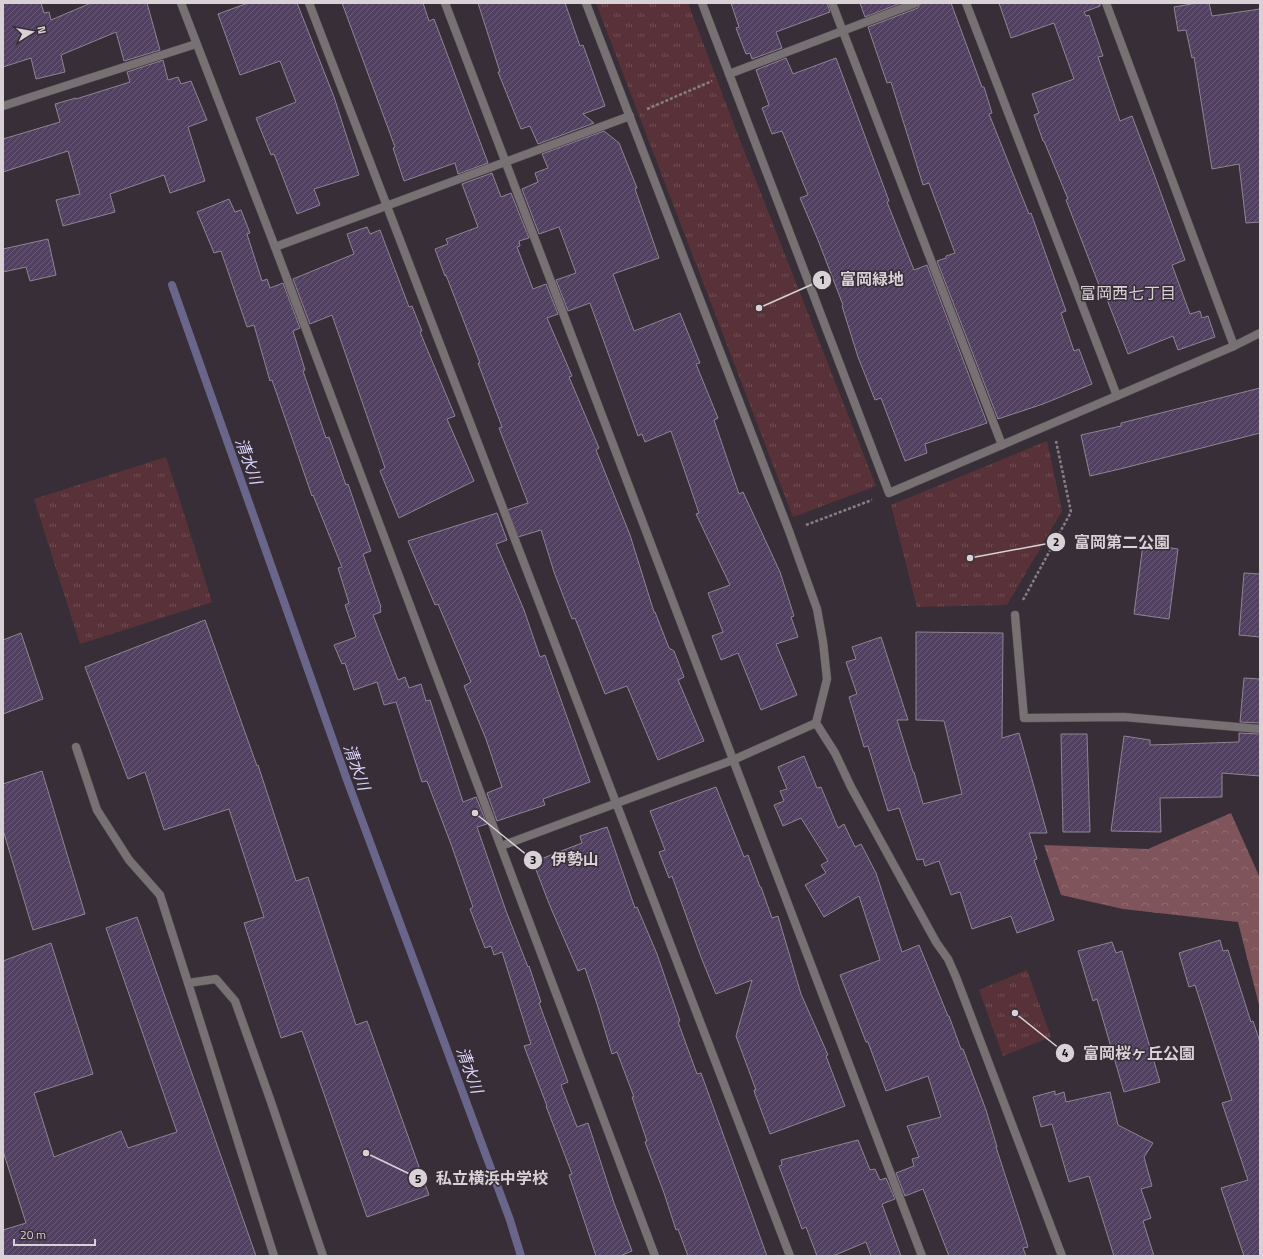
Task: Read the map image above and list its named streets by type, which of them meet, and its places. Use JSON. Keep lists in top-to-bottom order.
{
  "districts": ["富岡西七丁目"],
  "water": ["清水川"],
  "places": [
    "富岡緑地",
    "富岡第二公園",
    "伊勢山",
    "富岡桜ヶ丘公園",
    "私立横浜中学校"
  ],
  "scale_bar": "20 m",
  "north": "right"
}
